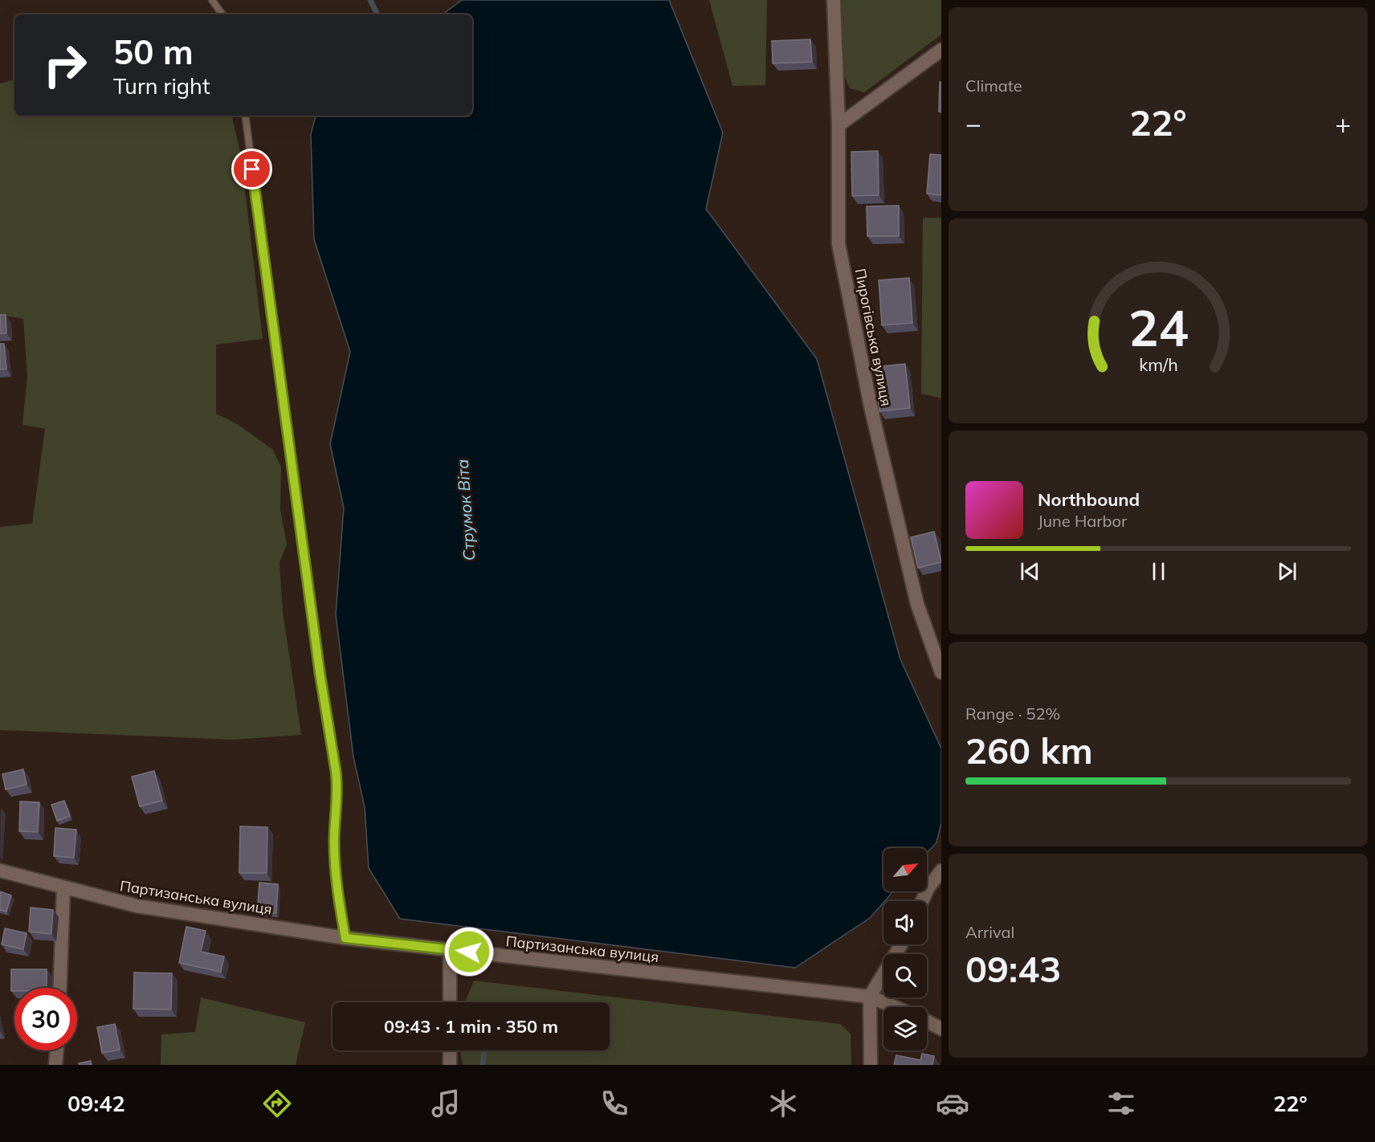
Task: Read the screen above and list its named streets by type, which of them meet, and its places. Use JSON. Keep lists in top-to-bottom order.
{
  "streets": {
    "street": ["Пирогівська вулиця", "Партизанська вулиця"]
  },
  "water": ["Струмок Віта"],
  "north": "top right",
  "page": {
    "tile": [
      "Climate",
      ["Range · 52%", "260 km"],
      ["Arrival", "09:43"]
    ],
    "turn": ["50 m", "Turn right"],
    "heat": ["−", "22°", "+"],
    "song": ["Northbound", "June Harbor"],
    "limit": "30",
    "trip": "09:43 · 1 min · 350 m",
    "tabs": ["09:42", "22°"],
    "gauge": ["24", "km/h"]
  }
}
